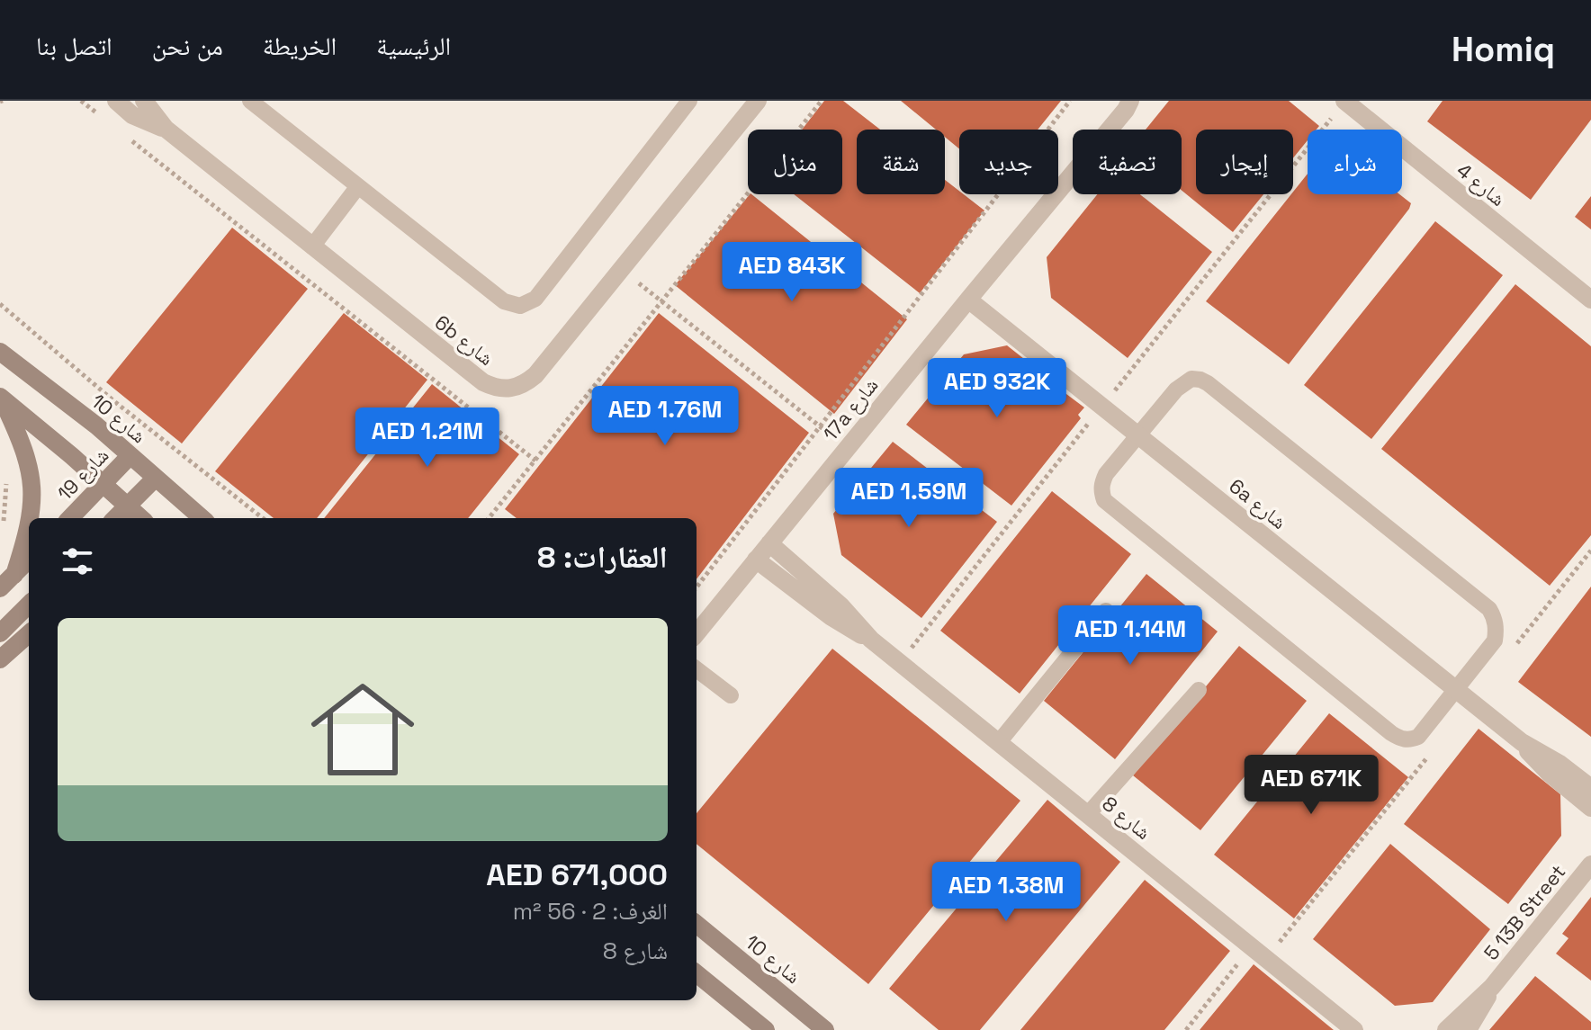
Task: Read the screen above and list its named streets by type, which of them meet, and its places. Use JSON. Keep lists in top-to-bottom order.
{
  "streets": {
    "main road": ["شارع 10", "شارع 19"],
    "street": [
      "شارع 4",
      "6b شارع",
      "17a شارع",
      "6a شارع",
      "شارع 8",
      "5 13B Street"
    ]
  },
  "crossings": [
    ["17a شارع", "6a شارع"],
    ["17a شارع", "شارع 8"],
    ["شارع 10", "شارع 19"]
  ],
  "page": {
    "header": "Homiq",
    "nav": [
      "الرئيسية",
      "الخريطة",
      "من نحن",
      "اتصل بنا"
    ],
    "chip": [
      "شراء",
      "إيجار",
      "تصفية",
      "جديد",
      "شقة",
      "منزل"
    ],
    "price": [
      "AED 843K",
      "AED 932K",
      "AED 1.76M",
      "AED 1.21M",
      "AED 1.59M",
      "AED 1.14M",
      "AED 671K",
      "AED 1.38M"
    ],
    "heading": "العقارات: 8",
    "list": [
      {
        "name": "AED 671,000",
        "note": "الغرف: 2 · 56 m² · شارع 8"
      }
    ]
  }
}
